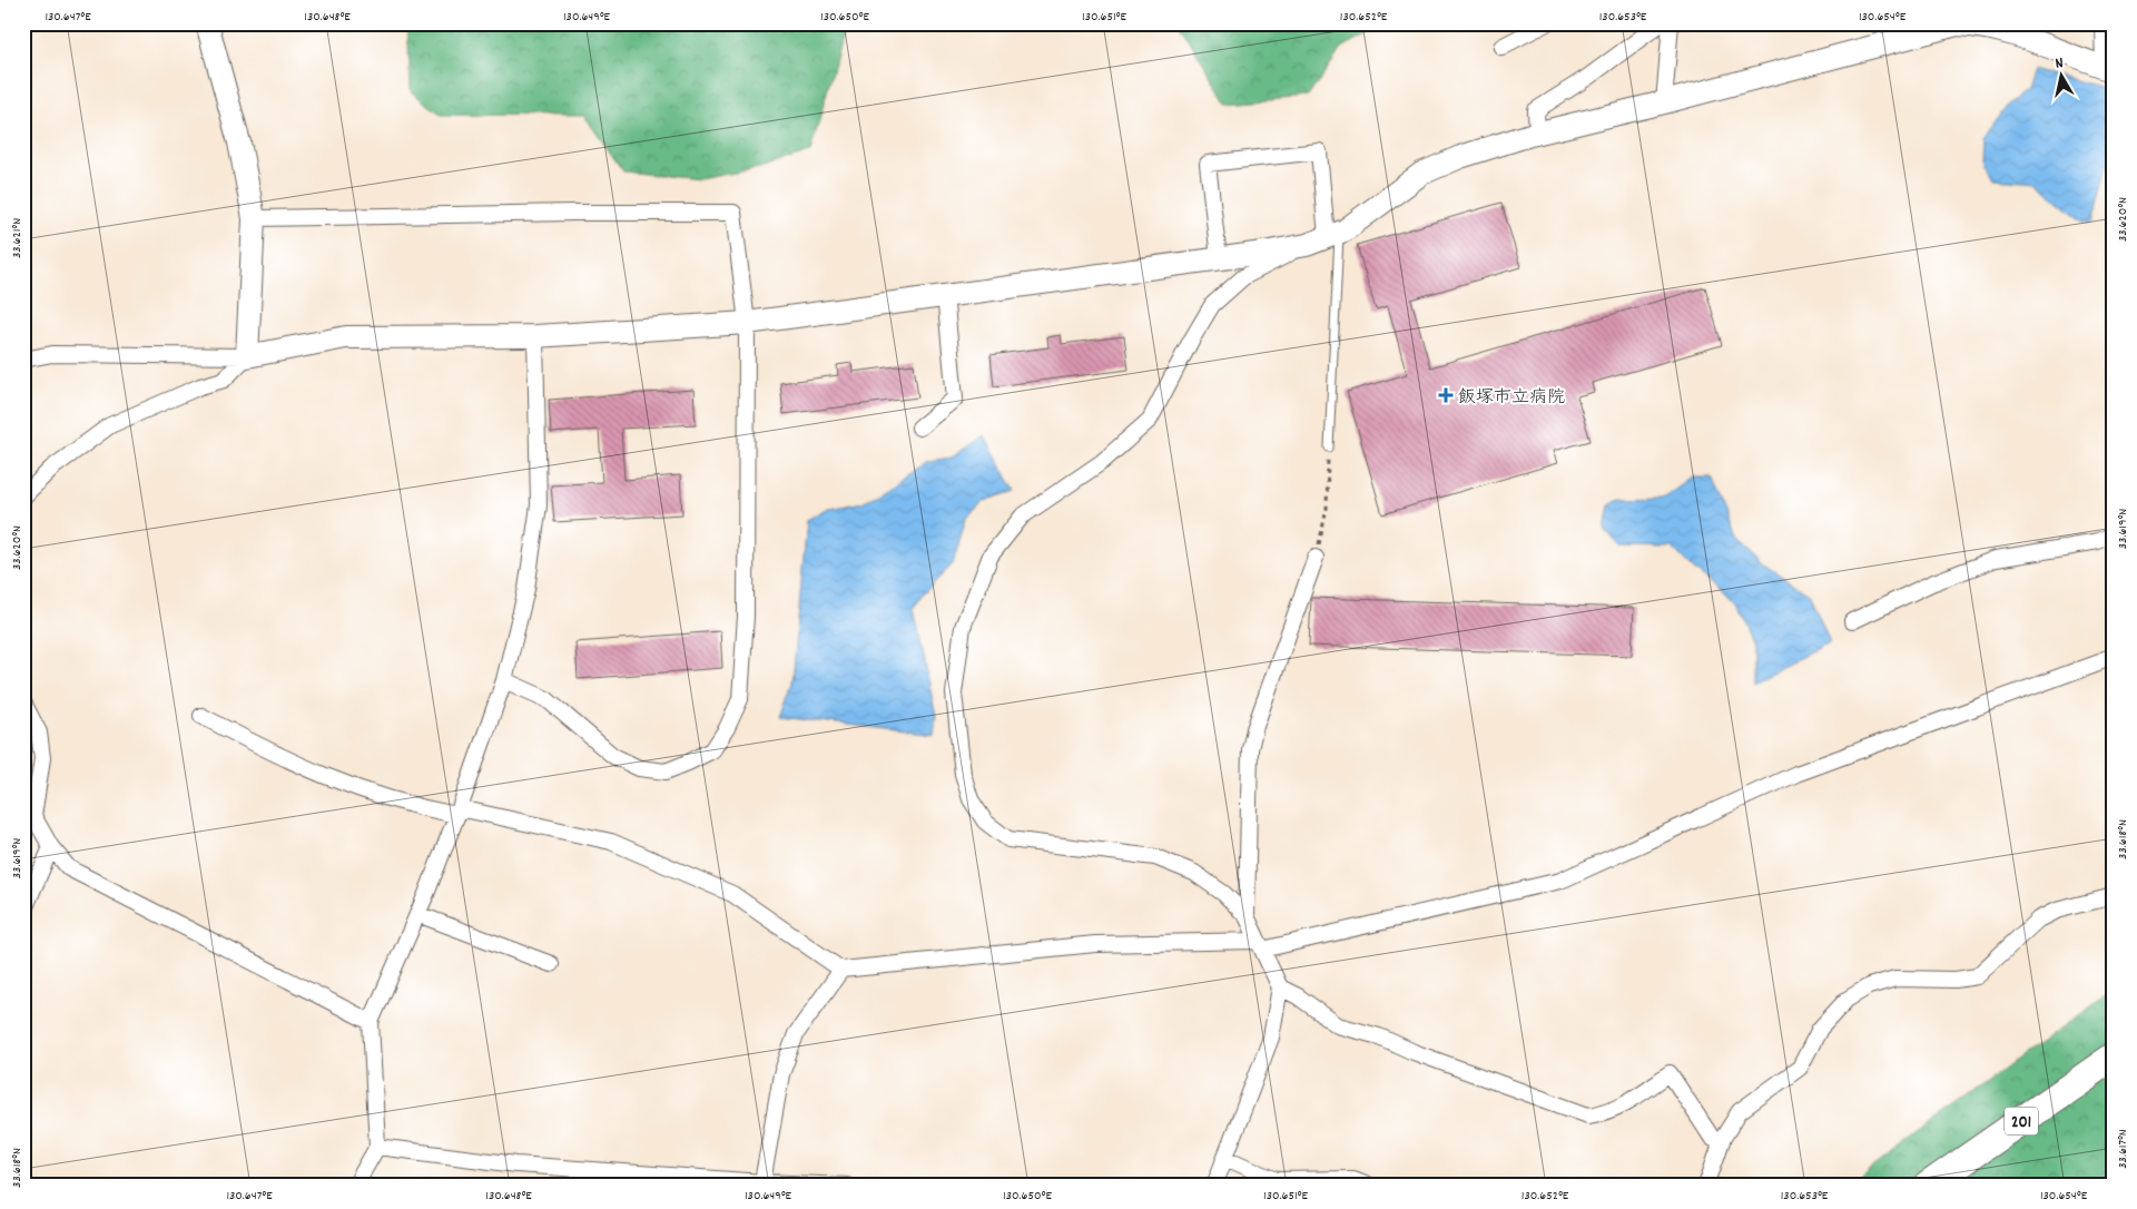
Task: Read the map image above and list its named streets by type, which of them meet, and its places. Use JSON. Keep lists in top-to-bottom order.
{
  "streets": {
    "highway": ["201"]
  },
  "places": {
    "health": ["飯塚市立病院"]
  },
  "north": "top",
  "coordinates": [
    "130.647°E",
    "130.648°E",
    "130.649°E",
    "130.650°E",
    "130.651°E",
    "130.652°E",
    "130.653°E",
    "130.654°E",
    "33.620°N",
    "33.621°N",
    "33.619°N",
    "33.618°N",
    "33.617°N"
  ]
}
